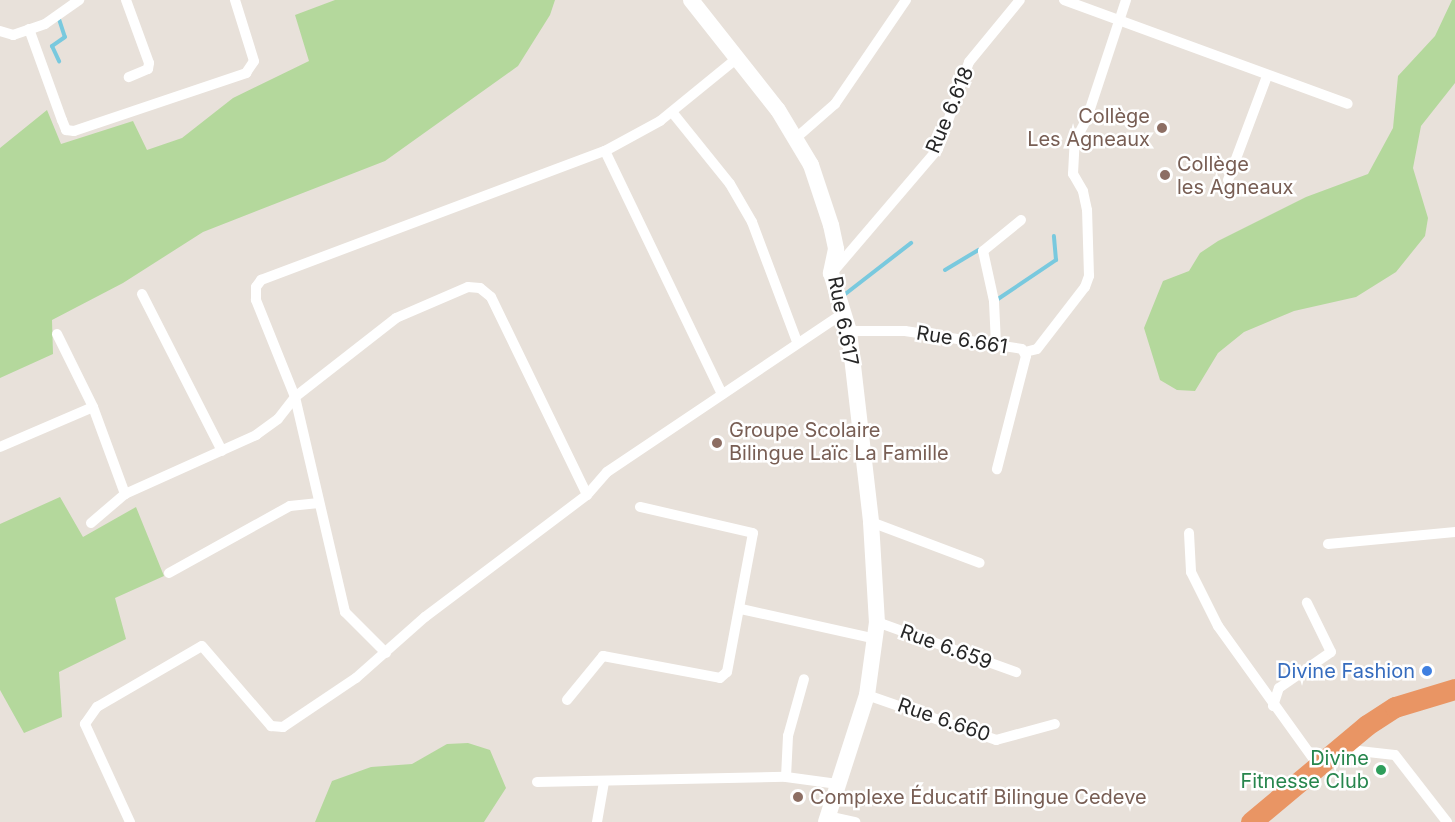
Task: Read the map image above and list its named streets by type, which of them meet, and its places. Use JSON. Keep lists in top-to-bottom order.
{
  "streets": {
    "street": [
      "Rue 6.618",
      "Rue 6.617",
      "Rue 6.661",
      "Rue 6.659",
      "Rue 6.660"
    ]
  },
  "crossings": [
    ["Rue 6.618", "Rue 6.617"],
    ["Rue 6.617", "Rue 6.661"],
    ["Rue 6.617", "Rue 6.659"],
    ["Rue 6.617", "Rue 6.660"]
  ],
  "places": [
    "Collège Les Agneaux",
    "Collège les Agneaux",
    "Groupe Scolaire Bilingue Laïc La Famille",
    "Divine Fashion",
    "Divine Fitnesse Club",
    "Complexe Éducatif Bilingue Cedeve"
  ]
}
